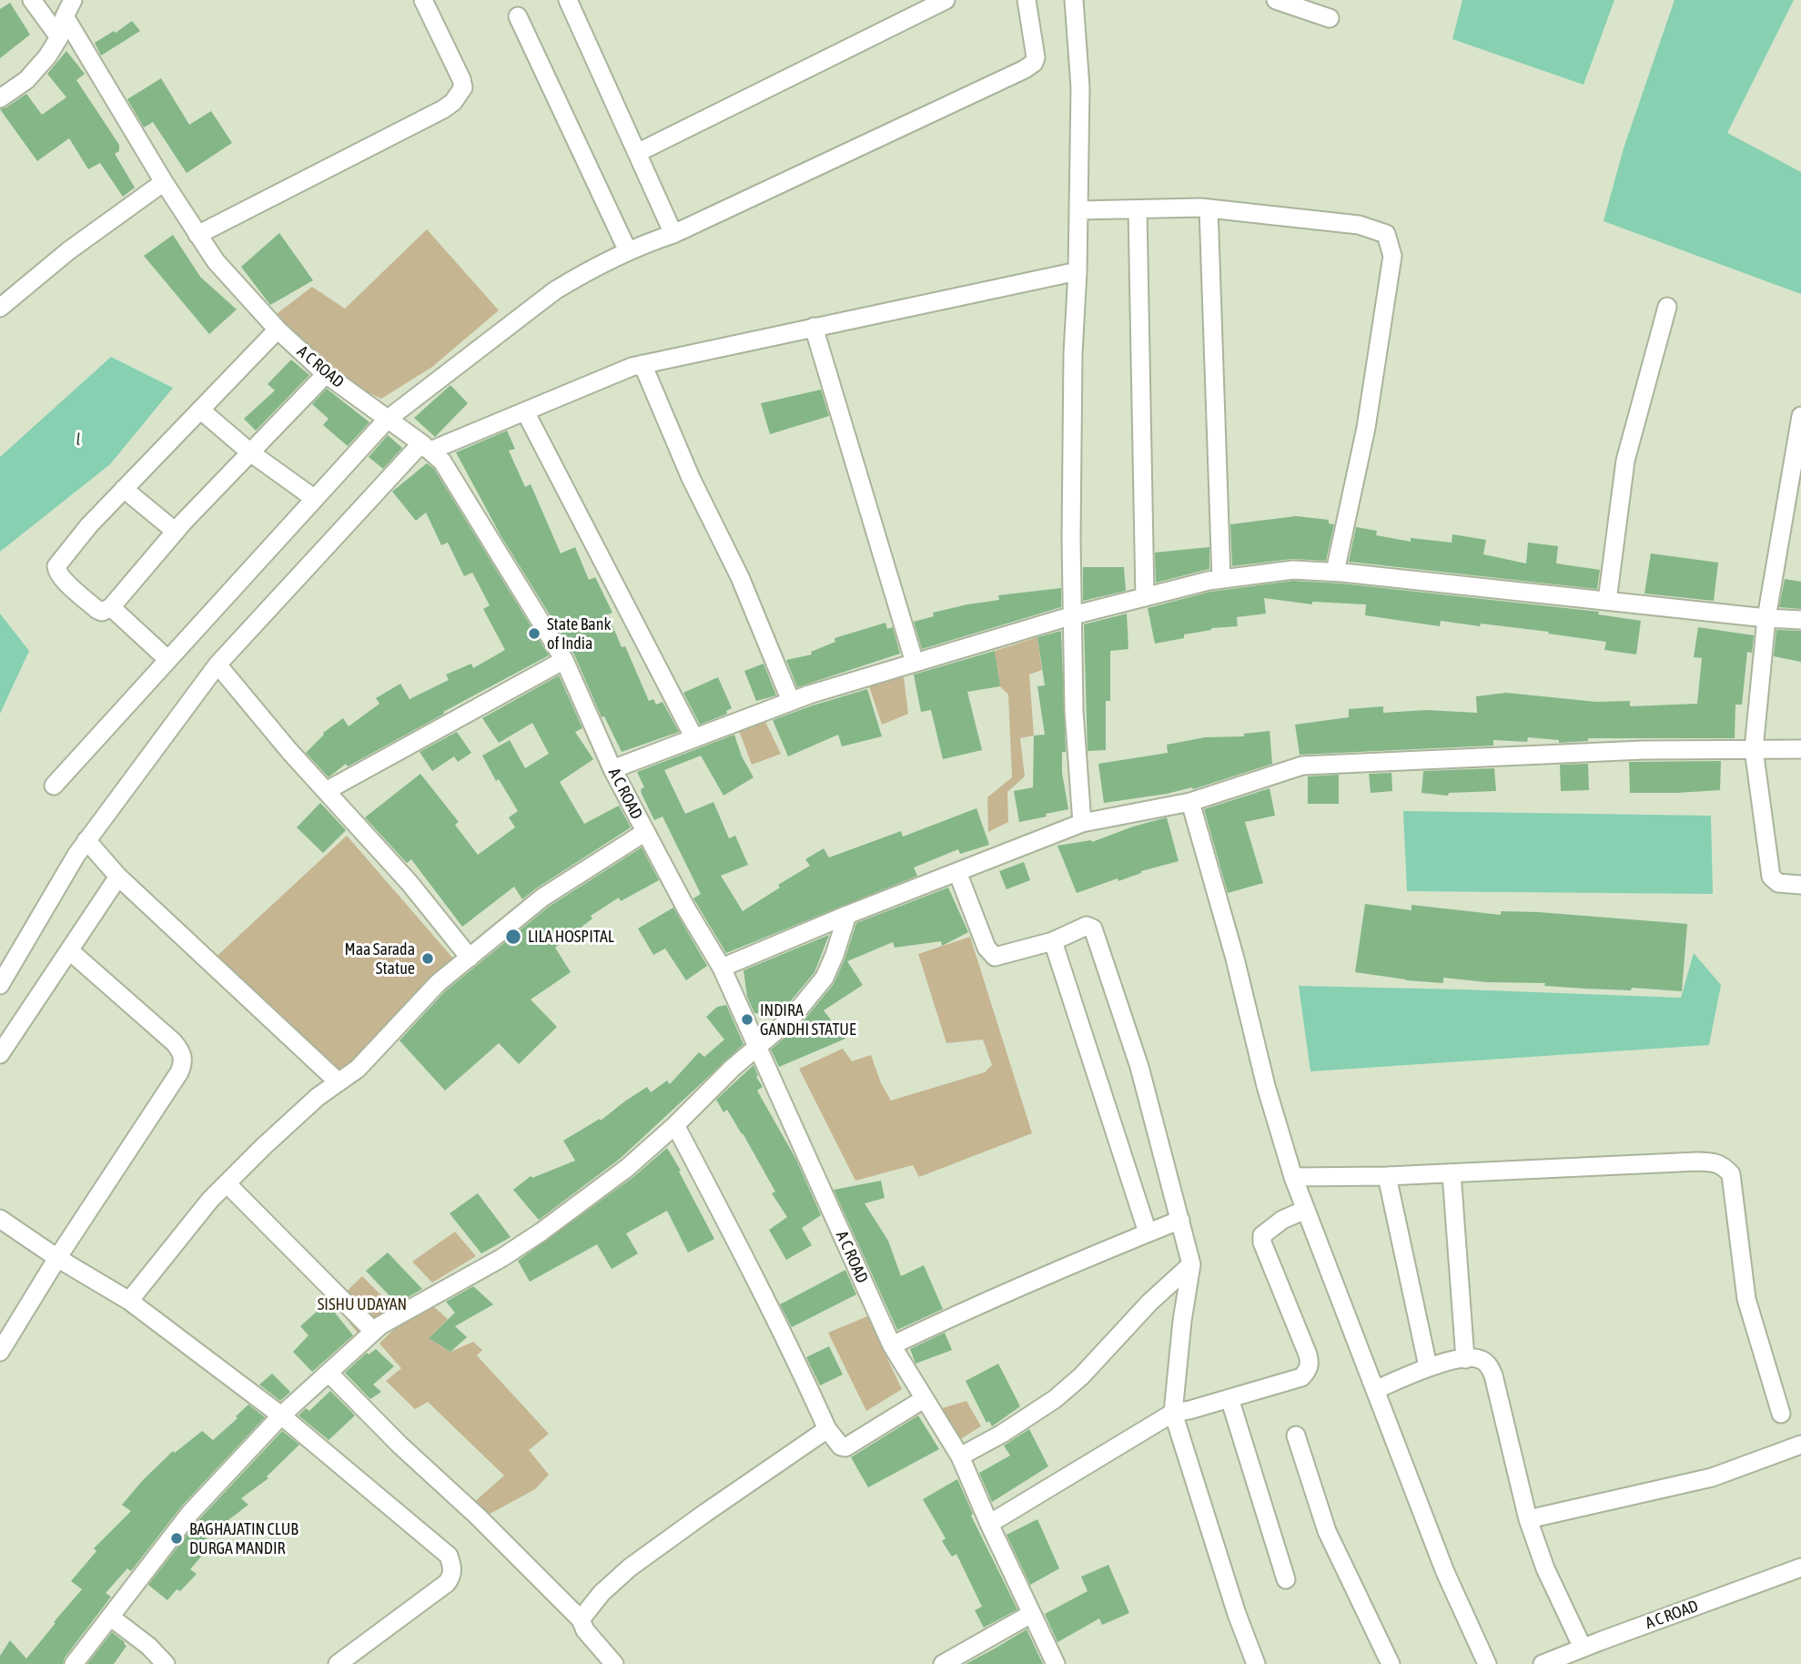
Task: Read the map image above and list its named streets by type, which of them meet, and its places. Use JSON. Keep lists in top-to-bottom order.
{
  "streets": {
    "street": ["A C ROAD"]
  },
  "water": ["l"],
  "parks": ["SISHU UDAYAN"],
  "places": [
    "State Bank of India",
    "LILA HOSPITAL",
    "Maa Sarada Statue",
    "INDIRA GANDHI STATUE",
    "BAGHAJATIN CLUB DURGA MANDIR"
  ]
}
